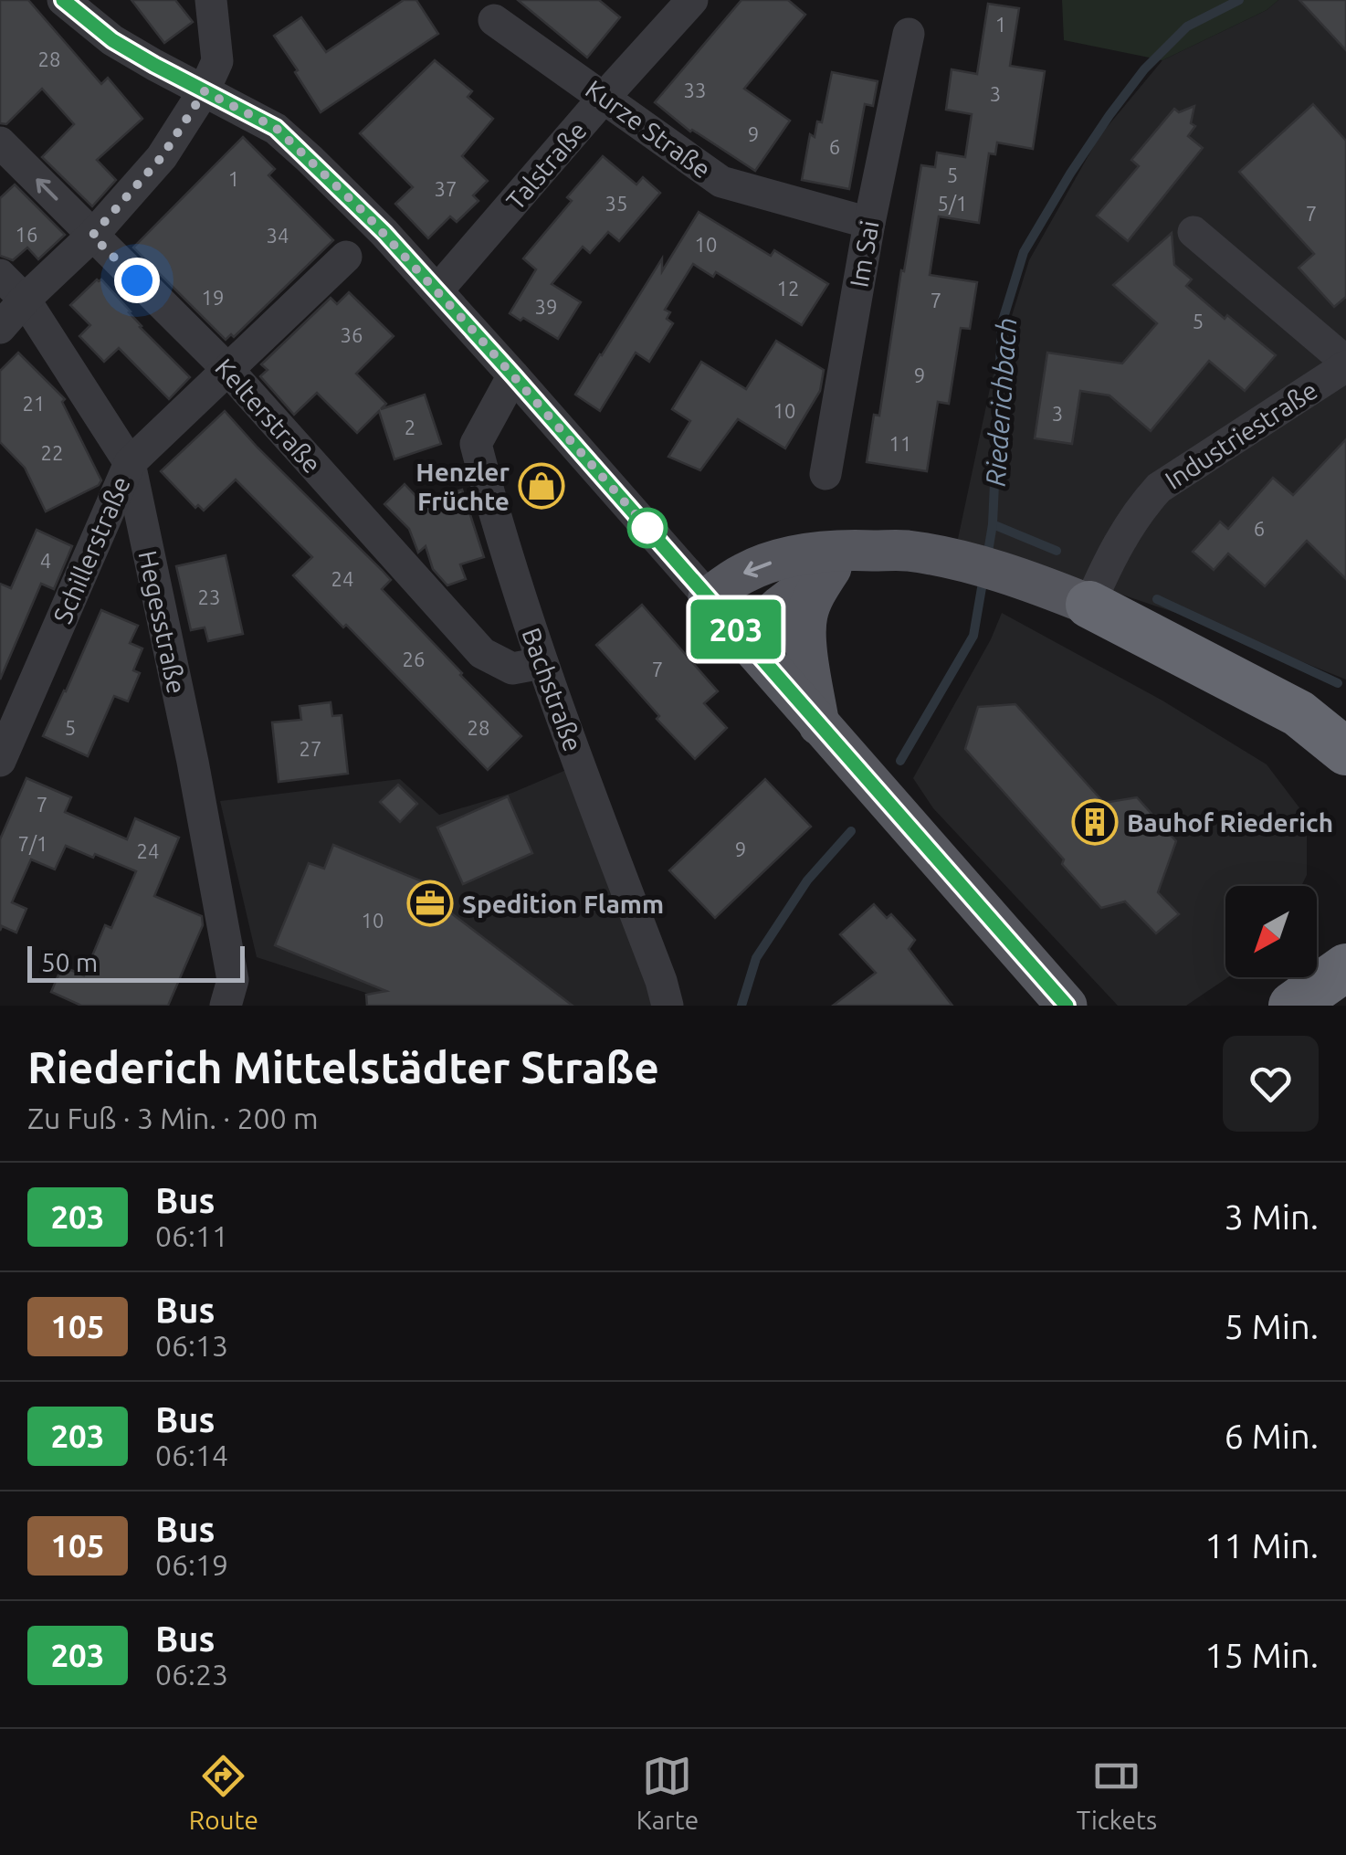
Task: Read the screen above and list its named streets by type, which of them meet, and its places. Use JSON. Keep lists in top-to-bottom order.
{
  "streets": {
    "street": [
      "Kurze Straße",
      "Talstraße",
      "Im Sai",
      "Kelterstraße",
      "Industriestraße",
      "Schillerstraße",
      "Hegesstraße",
      "Bachstraße"
    ]
  },
  "crossings": [
    ["Kurze Straße", "Talstraße"],
    ["Kurze Straße", "Im Sai"],
    ["Kelterstraße", "Schillerstraße"],
    ["Kelterstraße", "Bachstraße"],
    ["Schillerstraße", "Hegesstraße"]
  ],
  "water": ["Riederichbach"],
  "places": {
    "shop": ["Henzler Früchte"],
    "building": ["Bauhof Riederich"],
    "office": ["Spedition Flamm"]
  },
  "lines": ["bus line 203"],
  "house_numbers": [
    "1",
    "28",
    "33",
    "3",
    "9",
    "6",
    "5",
    "1",
    "37",
    "35",
    "5/1",
    "7",
    "16",
    "34",
    "10",
    "12",
    "19",
    "7",
    "39",
    "5",
    "36",
    "9",
    "21",
    "10",
    "3",
    "2",
    "11",
    "22",
    "6",
    "4",
    "24",
    "23",
    "26",
    "7",
    "5",
    "28",
    "27",
    "7",
    "7/1",
    "9",
    "24",
    "10"
  ],
  "scale_bar": "50 m",
  "north": "bottom left",
  "page": {
    "on_map": "203",
    "scale": "50 m",
    "heading": ["Riederich Mittelstädter Straße", "Zu Fuß · 3 Min. · 200 m"],
    "list": [
      {
        "mark": "203",
        "name": "Bus",
        "note": "06:11",
        "value": "3 Min."
      },
      {
        "mark": "105",
        "name": "Bus",
        "note": "06:13",
        "value": "5 Min."
      },
      {
        "mark": "203",
        "name": "Bus",
        "note": "06:14",
        "value": "6 Min."
      },
      {
        "mark": "105",
        "name": "Bus",
        "note": "06:19",
        "value": "11 Min."
      },
      {
        "mark": "203",
        "name": "Bus",
        "note": "06:23",
        "value": "15 Min."
      }
    ],
    "tabs": ["Route", "Karte", "Tickets"]
  }
}
